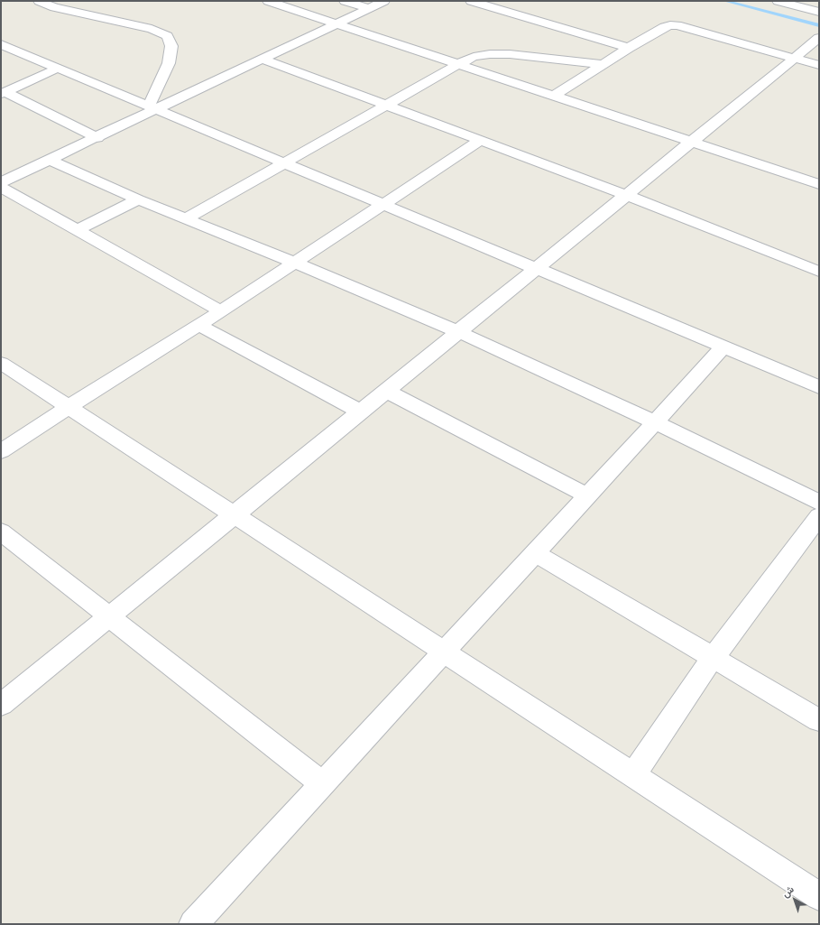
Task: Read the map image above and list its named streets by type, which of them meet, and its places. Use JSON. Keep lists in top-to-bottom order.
{
  "north": "top left"
}
